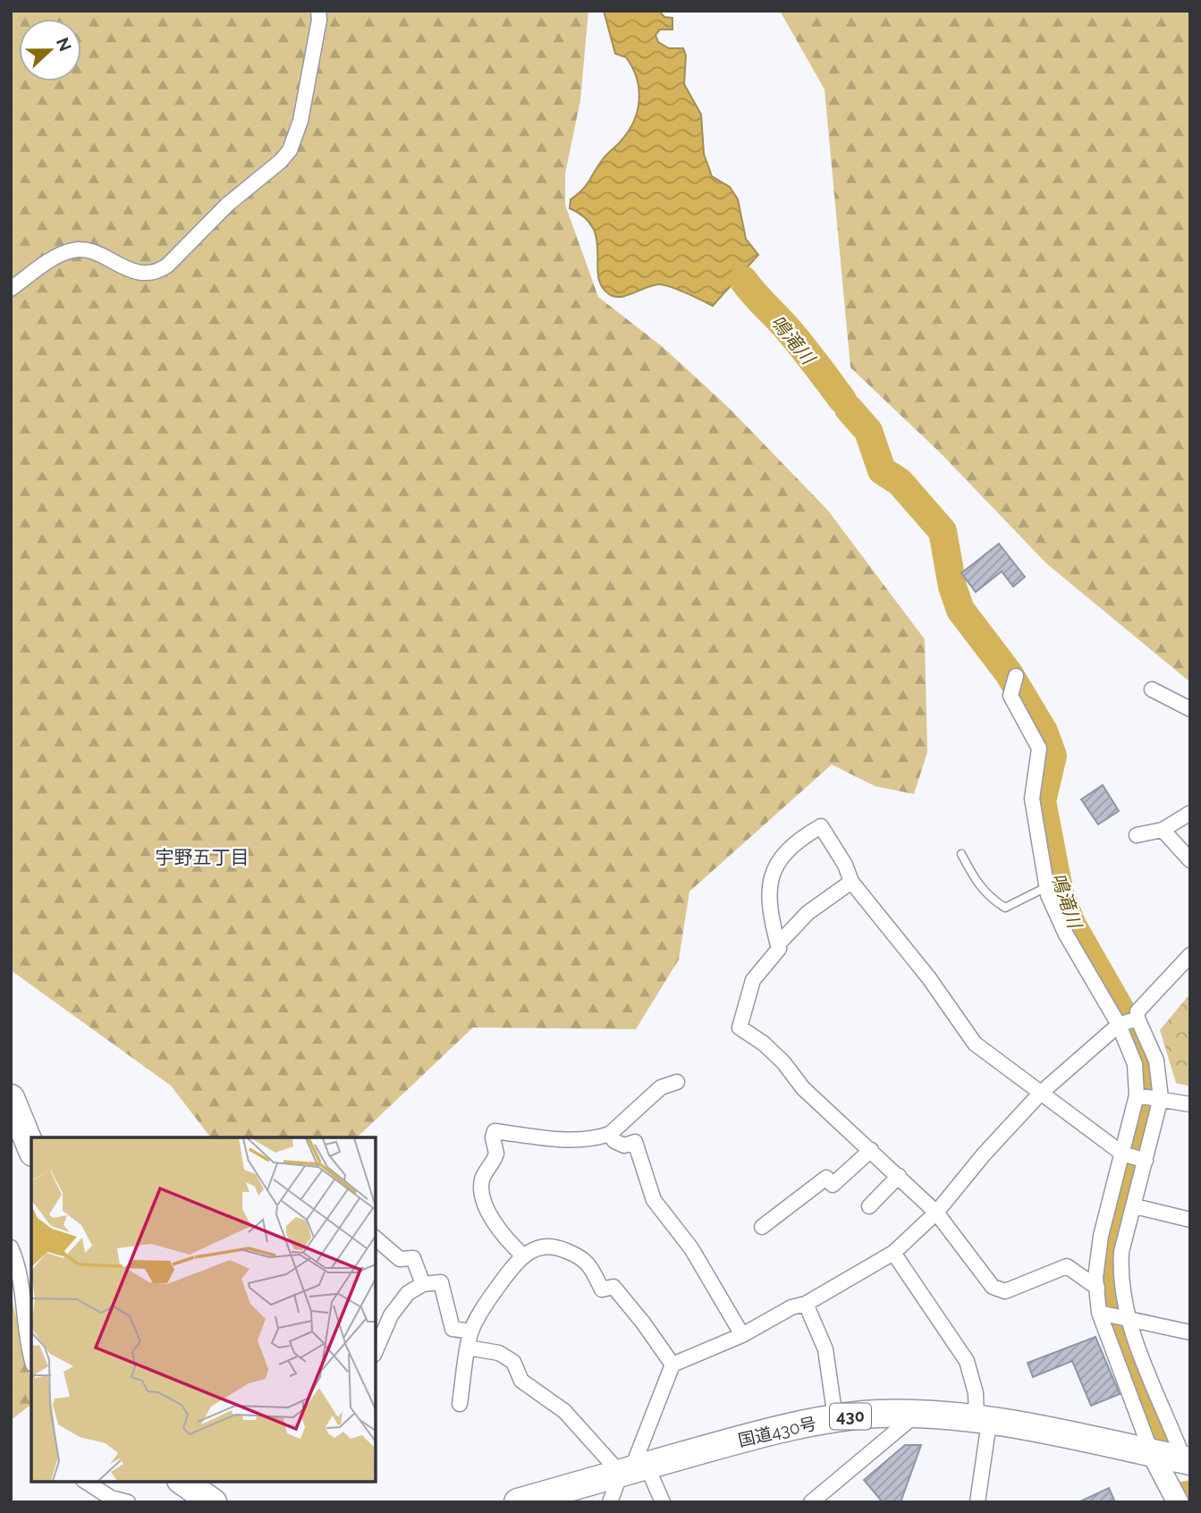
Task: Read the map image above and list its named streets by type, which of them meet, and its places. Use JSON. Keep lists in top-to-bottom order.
{
  "streets": {
    "highway": ["430", "国道430号"]
  },
  "districts": ["宇野五丁目"],
  "water": ["鳴滝川"],
  "north": "right"
}
